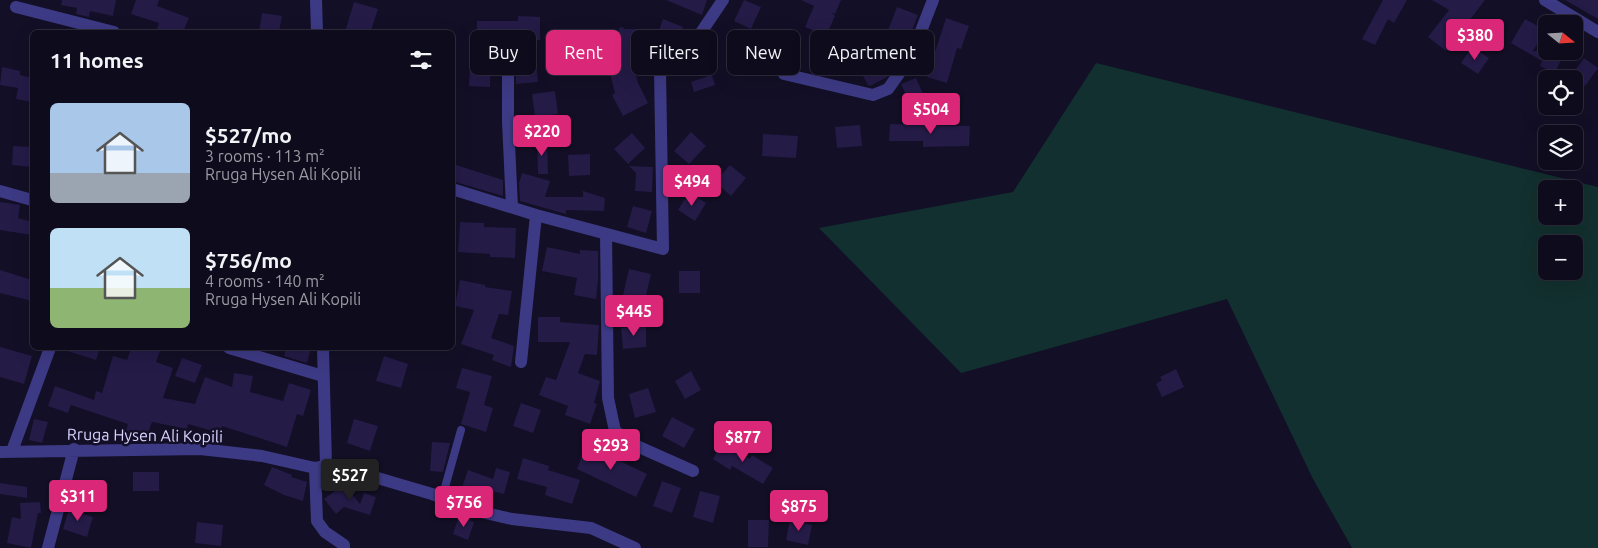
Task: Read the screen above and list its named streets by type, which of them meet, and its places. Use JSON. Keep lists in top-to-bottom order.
{
  "streets": {
    "street": ["Rruga Hysen Ali Kopili"]
  },
  "north": "right",
  "page": {
    "map_buttons": ["+", "−"],
    "price": [
      "$380",
      "$504",
      "$220",
      "$494",
      "$445",
      "$877",
      "$293",
      "$527",
      "$311",
      "$756",
      "$875"
    ],
    "chip": [
      "Buy",
      "Rent",
      "Filters",
      "New",
      "Apartment"
    ],
    "heading": "11 homes",
    "list": [
      {
        "name": "$527/mo",
        "note": "3 rooms · 113 m² · Rruga Hysen Ali Kopili"
      },
      {
        "name": "$756/mo",
        "note": "4 rooms · 140 m² · Rruga Hysen Ali Kopili"
      }
    ]
  }
}
